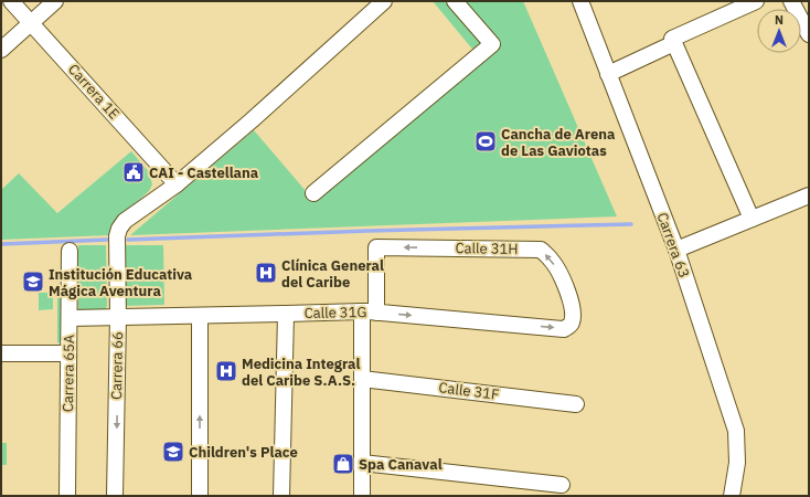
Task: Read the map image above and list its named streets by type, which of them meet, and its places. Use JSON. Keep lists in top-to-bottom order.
{
  "streets": {
    "street": [
      "Carrera 1E",
      "Carrera 63",
      "Calle 31H",
      "Calle 31G",
      "Carrera 66",
      "Carrera 65A",
      "Calle 31F"
    ]
  },
  "crossings": [
    ["Carrera 1E", "Carrera 66"],
    ["Calle 31H", "Calle 31G"],
    ["Calle 31G", "Carrera 66"],
    ["Calle 31G", "Carrera 65A"]
  ],
  "one_way": ["Calle 31G"],
  "places": {
    "sports": ["Cancha de Arena de Las Gaviotas"],
    "public building": ["CAI - Castellana"],
    "hospital": ["Clínica General del Caribe", "Medicina Integral del Caribe S.A.S."],
    "school or university": ["Institución Educativa Mágica Aventura", "Children's Place"],
    "shop": ["Spa Canaval"]
  },
  "north": "top"
}
